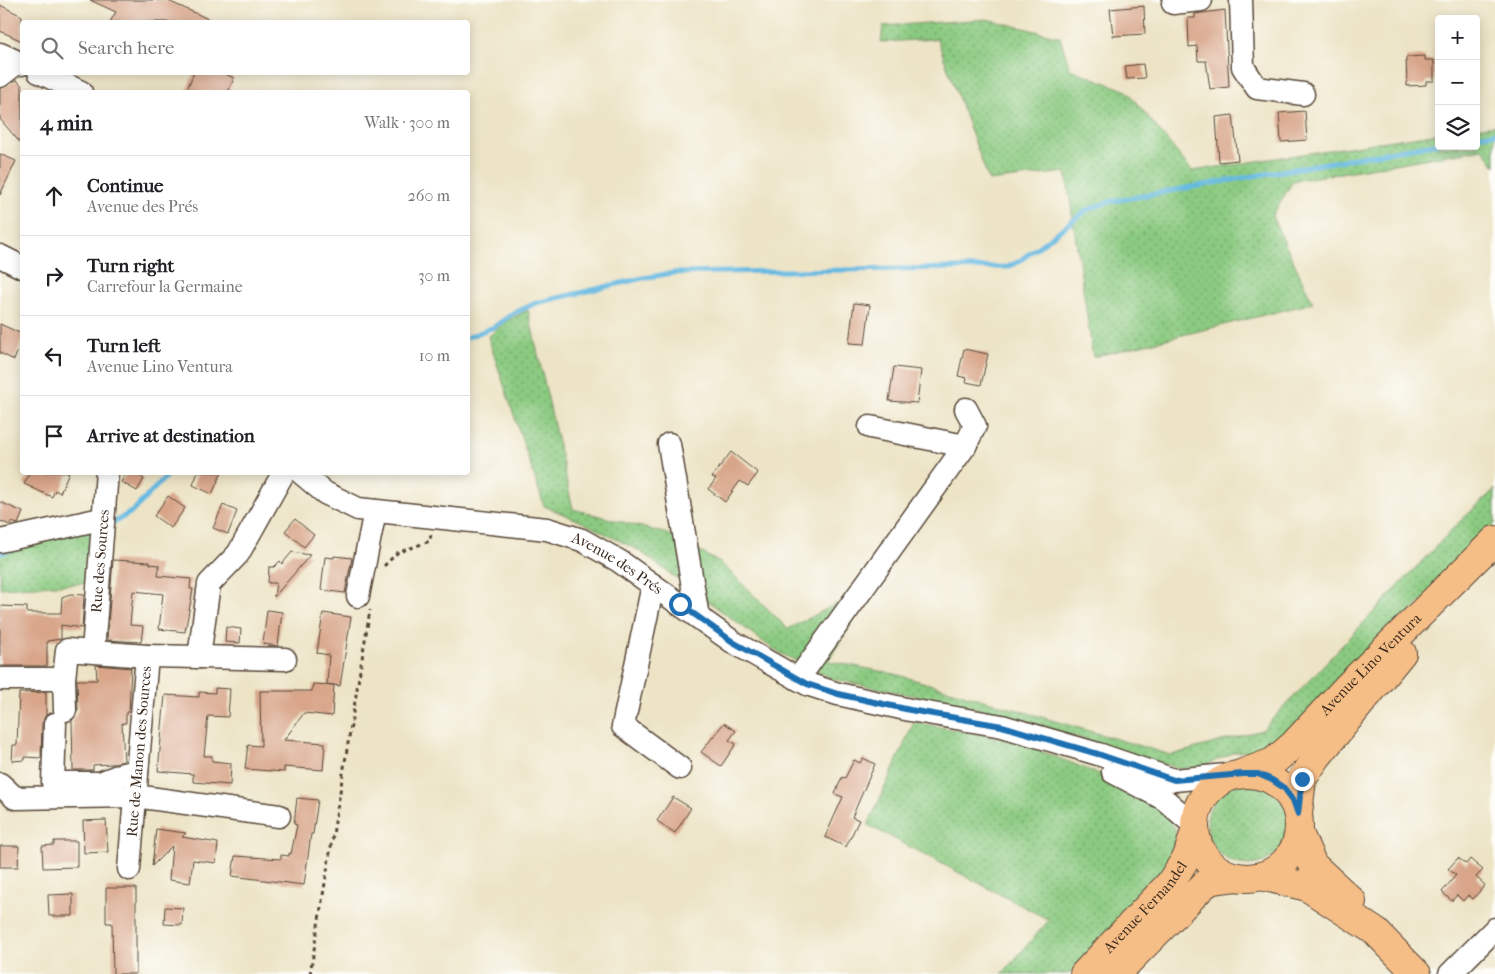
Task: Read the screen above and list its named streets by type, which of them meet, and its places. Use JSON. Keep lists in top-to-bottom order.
{
  "streets": {
    "main road": ["Avenue Lino Ventura", "Avenue Fernandel"],
    "street": ["Rue des Sources", "Avenue des Prés", "Rue de Manon des Sources"]
  },
  "crossings": [
    ["Avenue des Prés", "Avenue Lino Ventura"],
    ["Avenue des Prés", "Avenue Fernandel"],
    ["Avenue Lino Ventura", "Avenue Fernandel"]
  ],
  "page": {
    "map_buttons": ["+", "−"],
    "search": "Search here",
    "heading": ["4 min", "Walk · 300 m"],
    "list": [
      ["Continue", "Avenue des Prés", "260 m"],
      ["Turn right", "Carrefour la Germaine", "30 m"],
      ["Turn left", "Avenue Lino Ventura", "10 m"],
      "Arrive at destination"
    ]
  }
}
